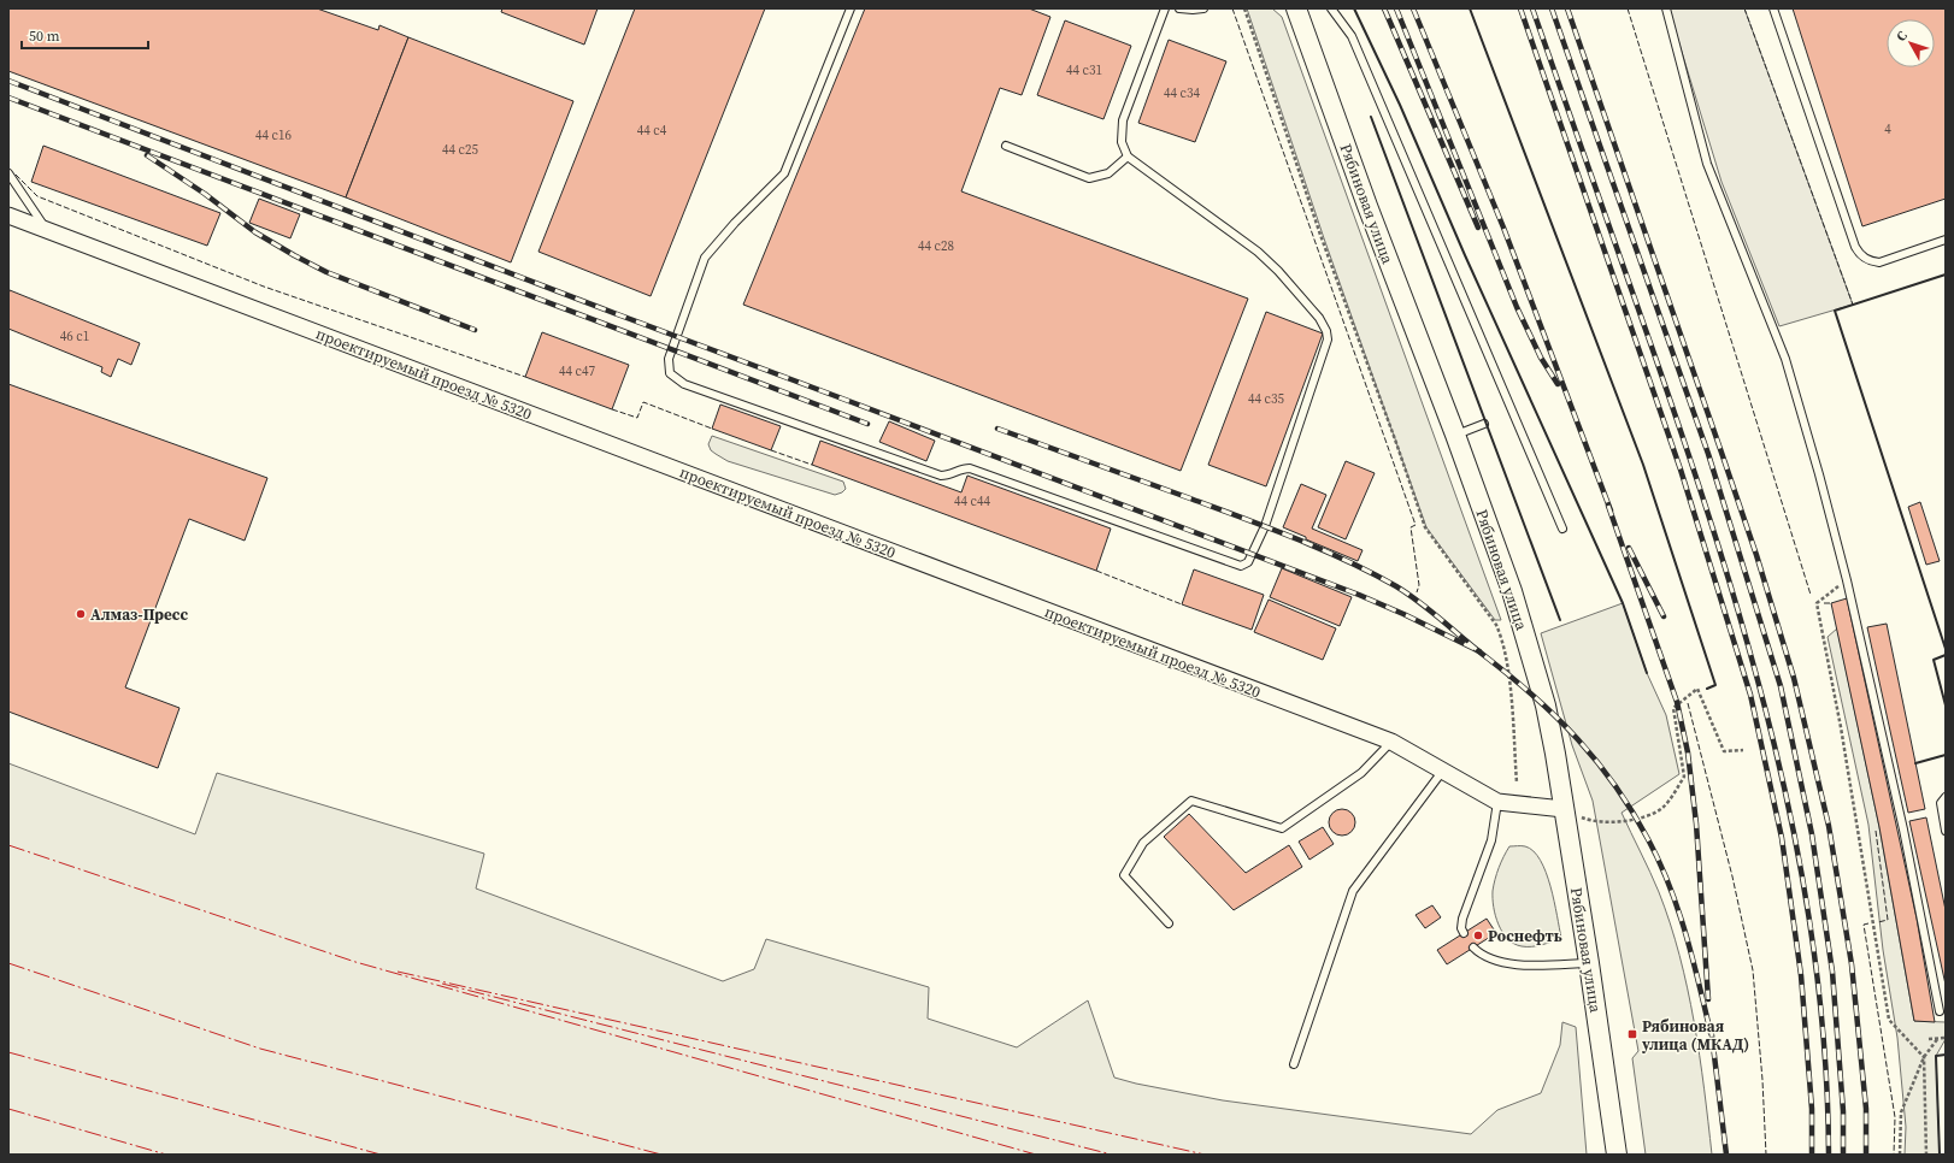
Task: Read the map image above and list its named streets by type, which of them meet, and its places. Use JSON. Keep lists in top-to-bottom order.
{
  "streets": {
    "street": ["Рябиновая улица", "проектируемый проезд № 5320"]
  },
  "crossings": [
    ["Рябиновая улица", "проектируемый проезд № 5320"]
  ],
  "places": {
    "other": ["Алмаз-Пресс", "Роснефть"],
    "transit": ["Рябиновая улица (МКАД)"]
  },
  "house_numbers": [
    "44 с31",
    "44 с34",
    "4",
    "44 с4",
    "44 с16",
    "44 с25",
    "44 с28",
    "46 с1",
    "44 с47",
    "44 с35",
    "44 с44"
  ],
  "scale_bar": "50 m",
  "north": "top left"
}
